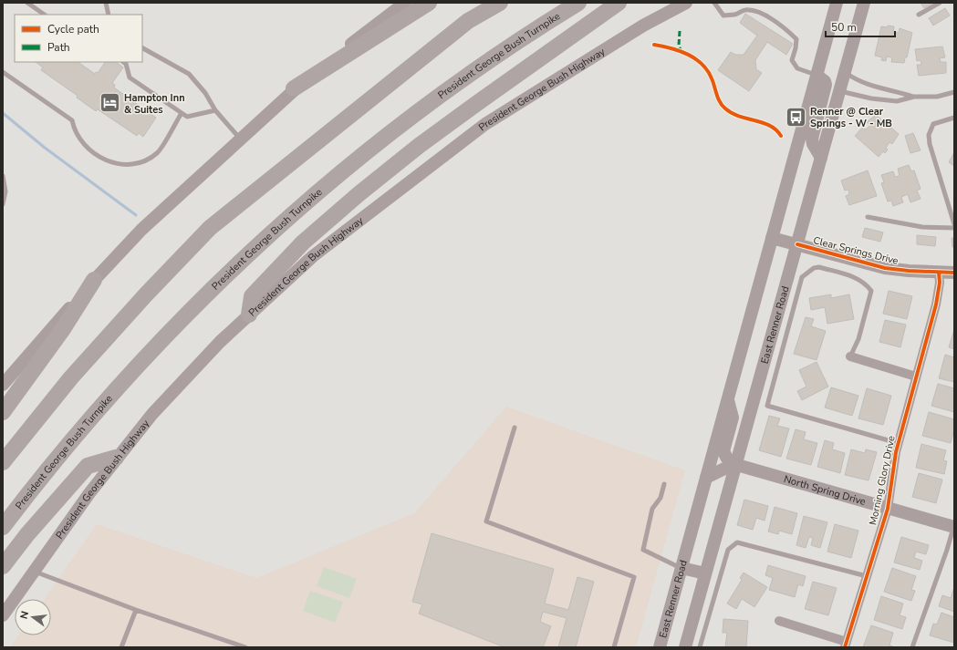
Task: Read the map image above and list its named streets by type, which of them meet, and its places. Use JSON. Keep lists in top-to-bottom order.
{
  "streets": {
    "highway": ["President George Bush Turnpike"],
    "main road": [
      "President George Bush Highway",
      "Clear Springs Drive",
      "East Renner Road",
      "North Spring Drive"
    ],
    "street": ["Morning Glory Drive"]
  },
  "crossings": [
    ["Clear Springs Drive", "East Renner Road"],
    ["Clear Springs Drive", "Morning Glory Drive"],
    ["East Renner Road", "North Spring Drive"],
    ["Morning Glory Drive", "North Spring Drive"]
  ],
  "places": {
    "hotel": ["Hampton Inn & Suites"],
    "bus stop": ["Renner @ Clear Springs - W - MB"]
  },
  "legend": ["Cycle path", "Path"],
  "scale_bar": "50 m",
  "north": "left"
}
